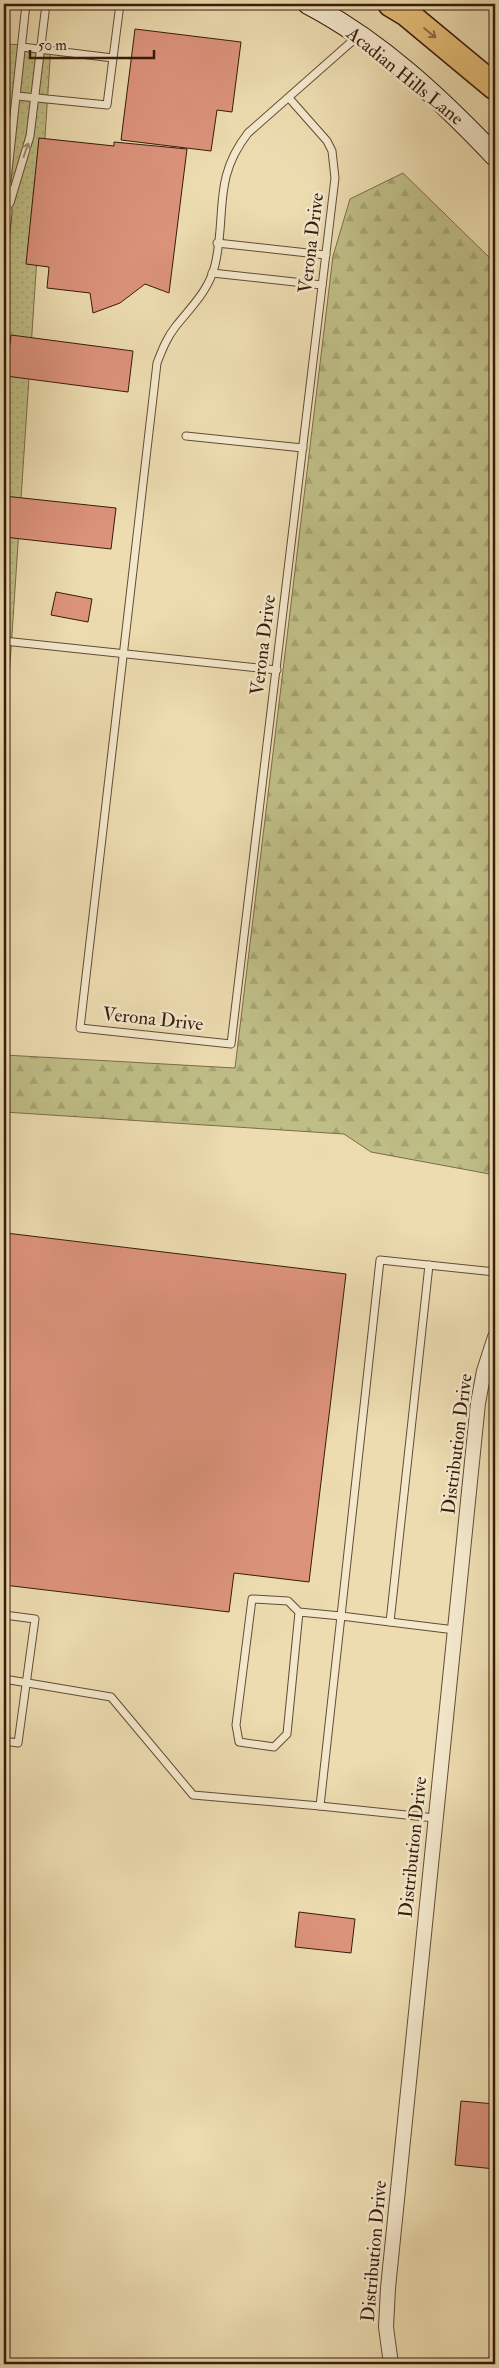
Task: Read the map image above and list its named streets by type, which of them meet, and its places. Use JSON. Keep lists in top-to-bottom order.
{
  "streets": {
    "street": ["Acadian Hills Lane", "Distribution Drive"],
    "lane": ["Verona Drive"]
  },
  "crossings": [
    ["Acadian Hills Lane", "Verona Drive"]
  ],
  "scale_bar": "50 m"
}
